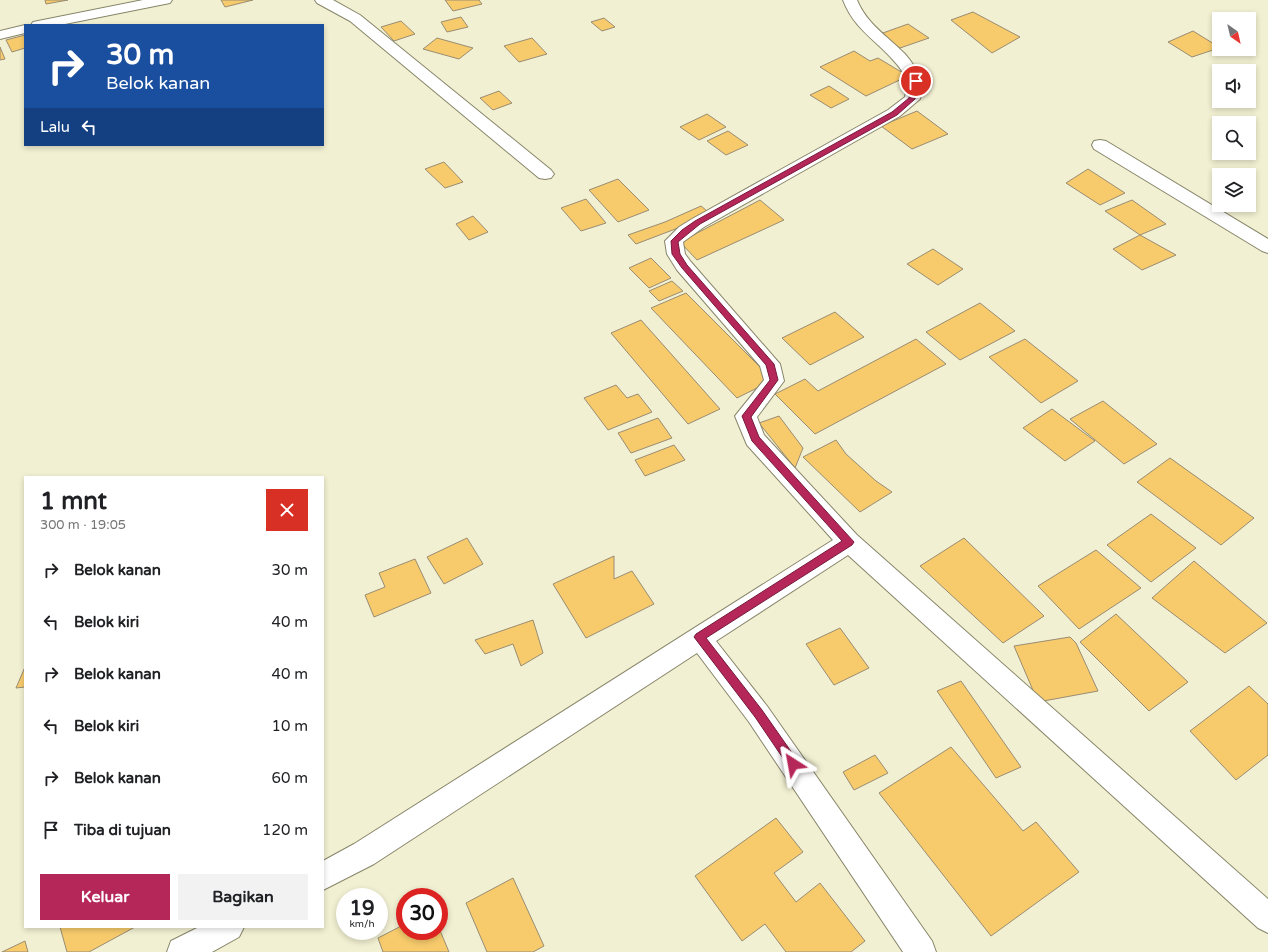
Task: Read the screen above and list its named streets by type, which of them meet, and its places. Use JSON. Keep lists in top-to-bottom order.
{
  "north": "bottom right",
  "page": {
    "turn": ["30 m", "Belok kanan"],
    "then": "Lalu",
    "heading": ["1 mnt", "300 m · 19:05"],
    "list": [
      {
        "name": "Belok kanan",
        "value": "30 m"
      },
      {
        "name": "Belok kiri",
        "value": "40 m"
      },
      {
        "name": "Belok kanan",
        "value": "40 m"
      },
      {
        "name": "Belok kiri",
        "value": "10 m"
      },
      {
        "name": "Belok kanan",
        "value": "60 m"
      },
      {
        "name": "Tiba di tujuan",
        "value": "120 m"
      }
    ],
    "buttons": ["Keluar", "Bagikan"],
    "speed": "19 km/h",
    "limit": "30"
  }
}
